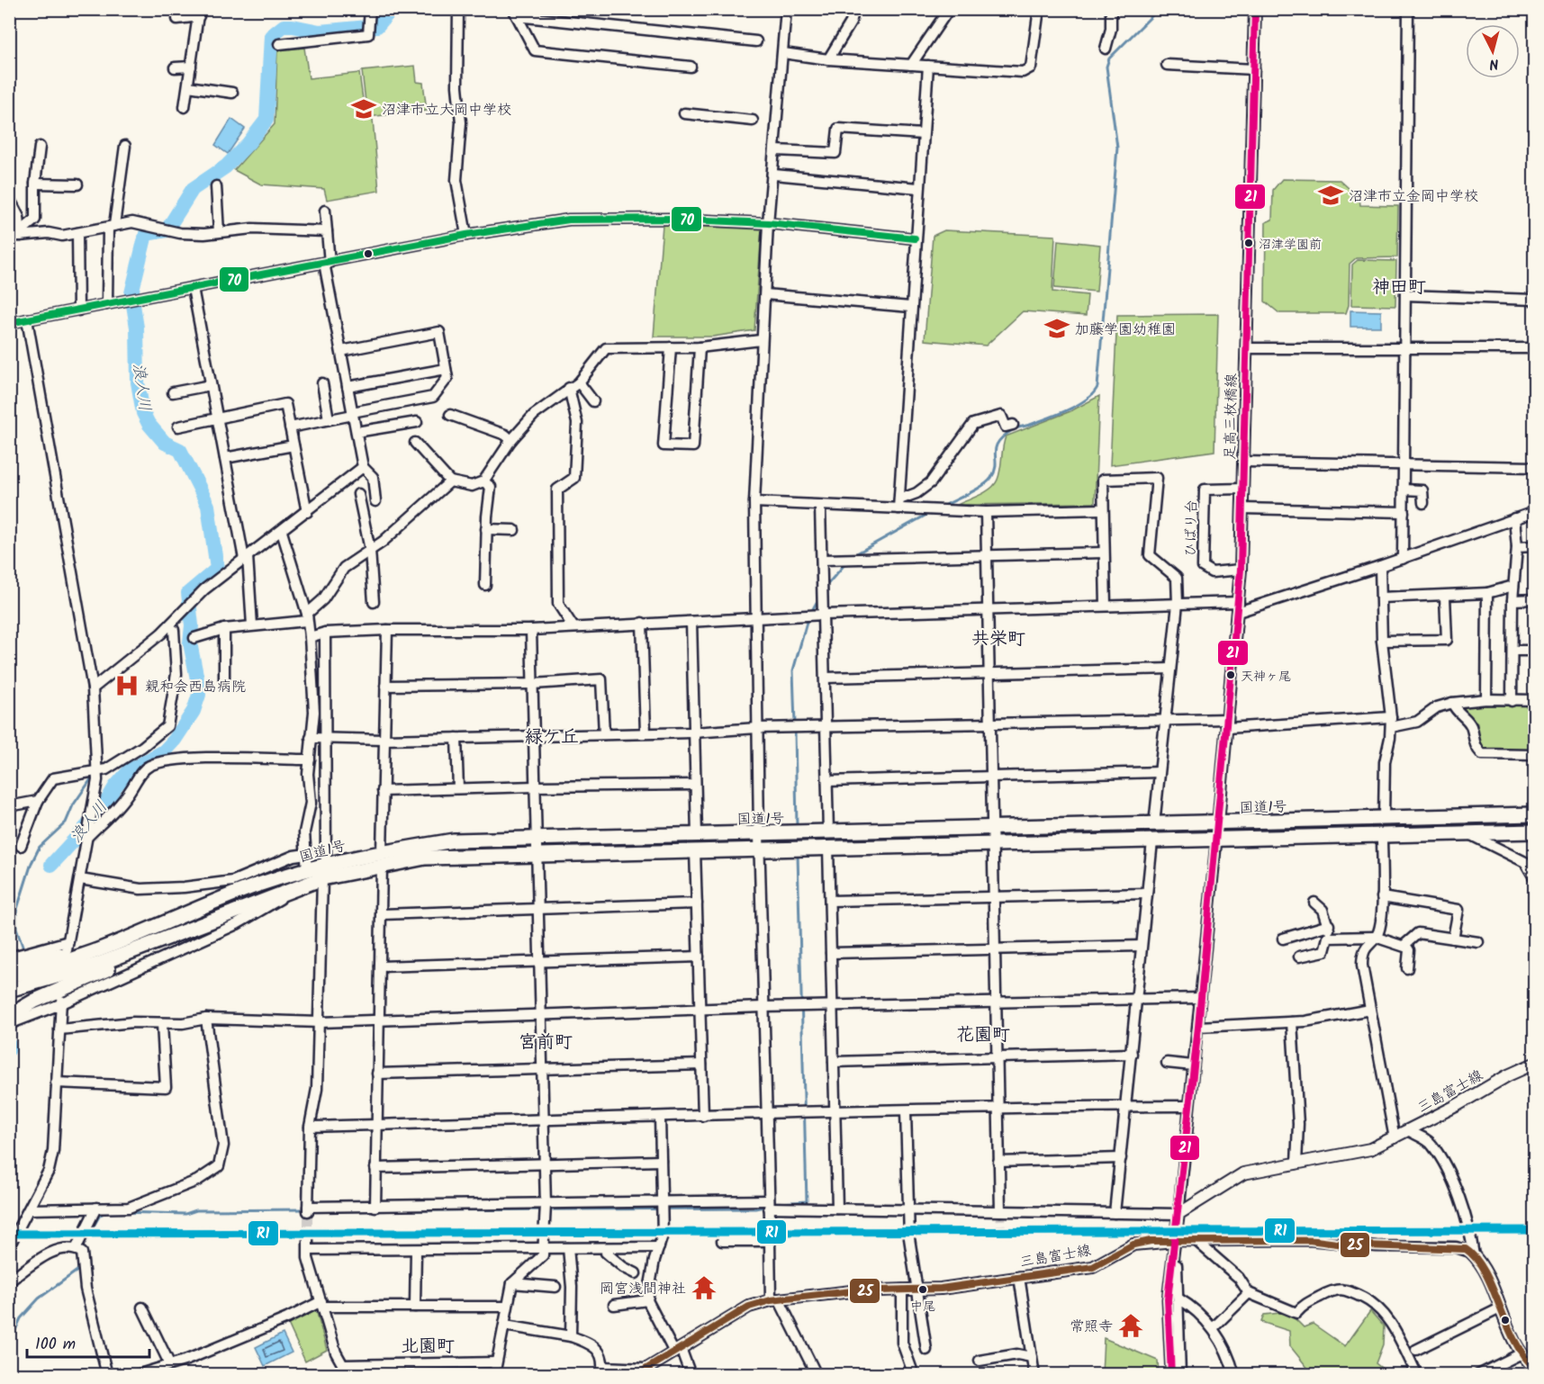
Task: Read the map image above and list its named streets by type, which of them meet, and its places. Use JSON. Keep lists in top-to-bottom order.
{
  "streets": {
    "highway": ["国道1号"],
    "main road": ["足高三枚橋線", "三島富士線"],
    "street": ["ひばり台"]
  },
  "crossings": [
    ["足高三枚橋線", "ひばり台"],
    ["足高三枚橋線", "国道1号"]
  ],
  "districts": [
    "神田町",
    "共栄町",
    "緑ケ丘",
    "花園町",
    "宮前町",
    "北園町"
  ],
  "water": ["浪人川"],
  "places": {
    "school or university": ["沼津市立大岡中学校", "沼津市立金岡中学校", "加藤学園幼稚園"],
    "other": ["沼津学園前", "天神ヶ尾", "中尾"],
    "hospital": ["親和会西島病院"],
    "temple": ["岡宮浅間神社", "常照寺"]
  },
  "lines": [
    "transit line 21",
    "transit line 70",
    "transit line R1",
    "transit line 25"
  ],
  "scale_bar": "100 m",
  "north": "bottom"
}
